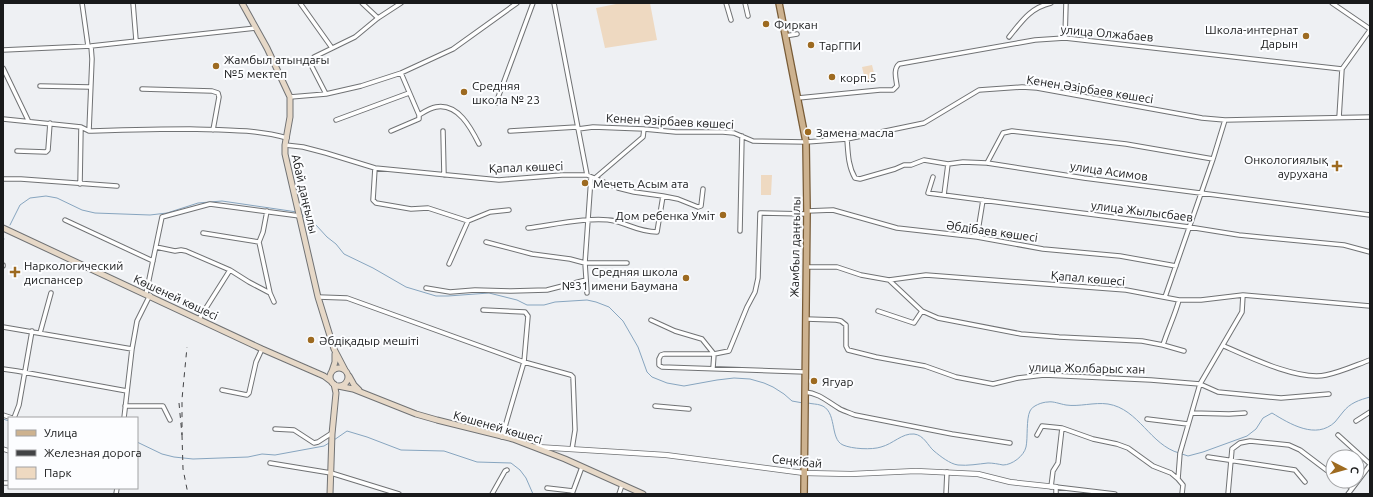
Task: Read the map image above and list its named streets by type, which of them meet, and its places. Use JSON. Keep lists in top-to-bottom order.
{
  "streets": {
    "main road": ["Абай даңғылы", "Жамбыл даңғылы", "Көшеней көшесі"],
    "street": [
      "улица Олжабаев",
      "Кенен Әзірбаев көшесі",
      "Қапал көшесі",
      "улица Асимов",
      "улица Жылысбаев",
      "Әбдібаев көшесі",
      "улица Жолбарыс хан",
      "Сеңкібай"
    ]
  },
  "crossings": [
    ["улица Олжабаев", "Жамбыл даңғылы"],
    ["Кенен Әзірбаев көшесі", "улица Асимов"],
    ["Кенен Әзірбаев көшесі", "Жамбыл даңғылы"],
    ["Қапал көшесі", "Абай даңғылы"],
    ["Қапал көшесі", "Жамбыл даңғылы"],
    ["Әбдібаев көшесі", "Жамбыл даңғылы"],
    ["Жамбыл даңғылы", "улица Жолбарыс хан"],
    ["Жамбыл даңғылы", "Сеңкібай"],
    ["Көшеней көшесі", "Сеңкібай"]
  ],
  "places": {
    "other": [
      "Фиркан",
      "Школа-интернат Дарын",
      "ТарГПИ",
      "Жамбыл атындағы №5 мектеп",
      "корп.5",
      "Средняя школа № 23",
      "Замена масла",
      "Мечеть Асым ата",
      "Дом ребенка Умiт",
      "Средняя школа №31 имени Баумана",
      "Әбдіқадыр мешіті",
      "Ягуар"
    ],
    "health": ["Онкологиялық аурухана", "Наркологический диспансер"]
  },
  "legend": ["Улица", "Железная дорога", "Парк"],
  "north": "right"
}
